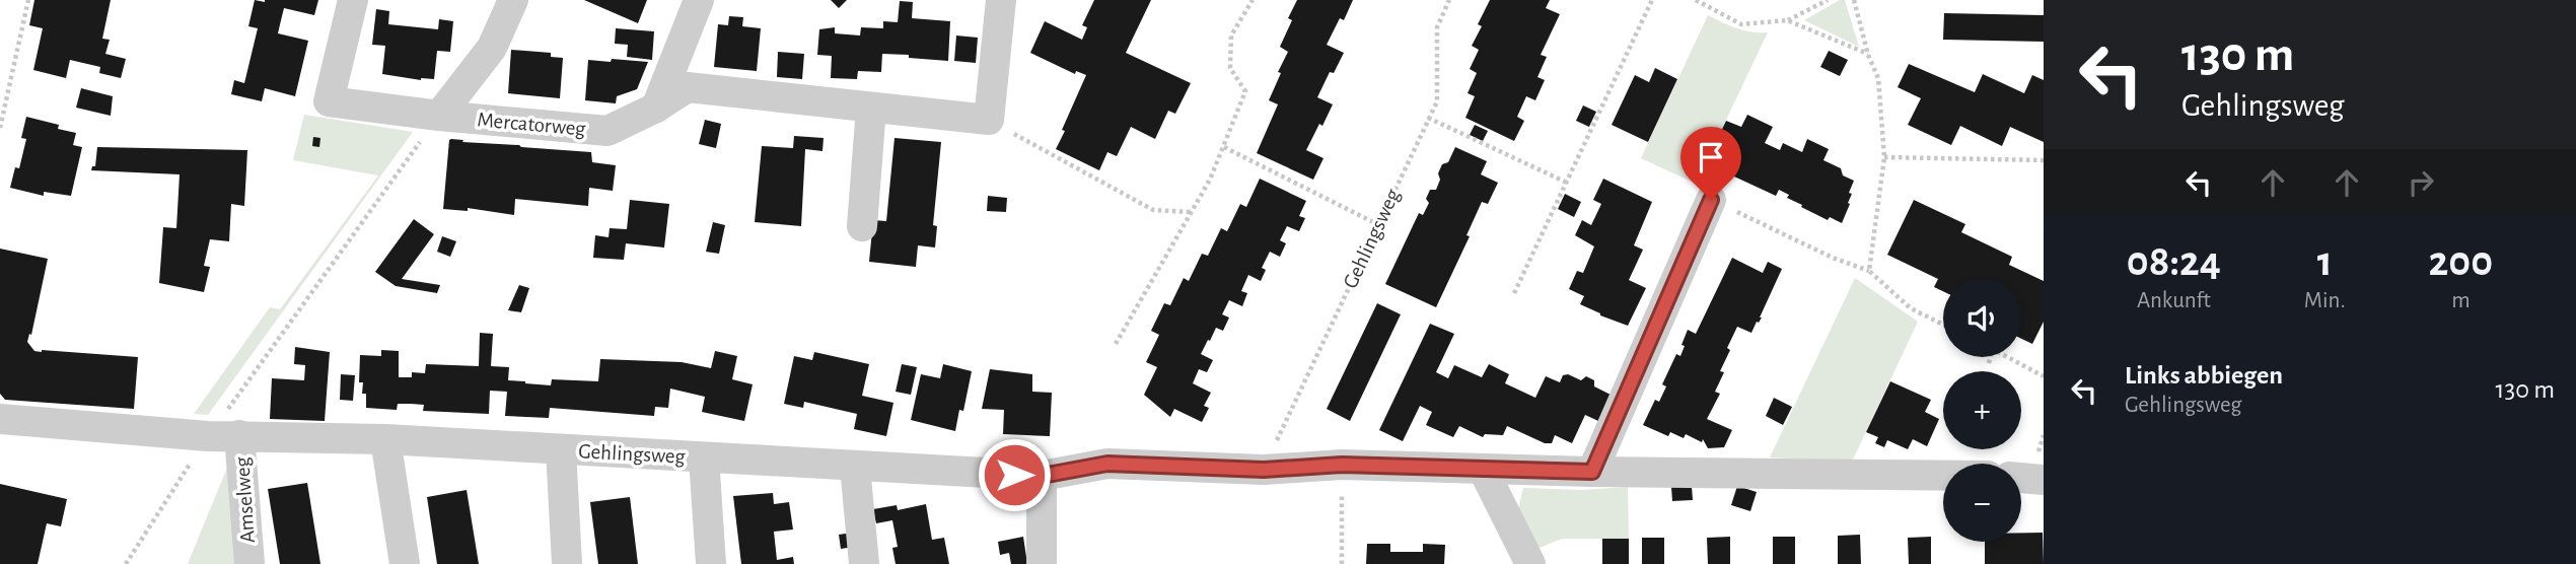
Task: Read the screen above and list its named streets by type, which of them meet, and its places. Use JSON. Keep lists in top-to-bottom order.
{
  "streets": {
    "street": ["Mercatorweg", "Gehlingsweg", "Amselweg"]
  },
  "crossings": [
    ["Gehlingsweg", "Amselweg"]
  ],
  "page": {
    "turn": ["130 m", "Gehlingsweg"],
    "eta": [
      "08:24",
      "Ankunft",
      "1",
      "Min.",
      "200",
      "m"
    ],
    "map_buttons": ["+", "−"],
    "list": [
      {
        "name": "Links abbiegen",
        "note": "Gehlingsweg",
        "value": "130 m"
      }
    ]
  }
}
